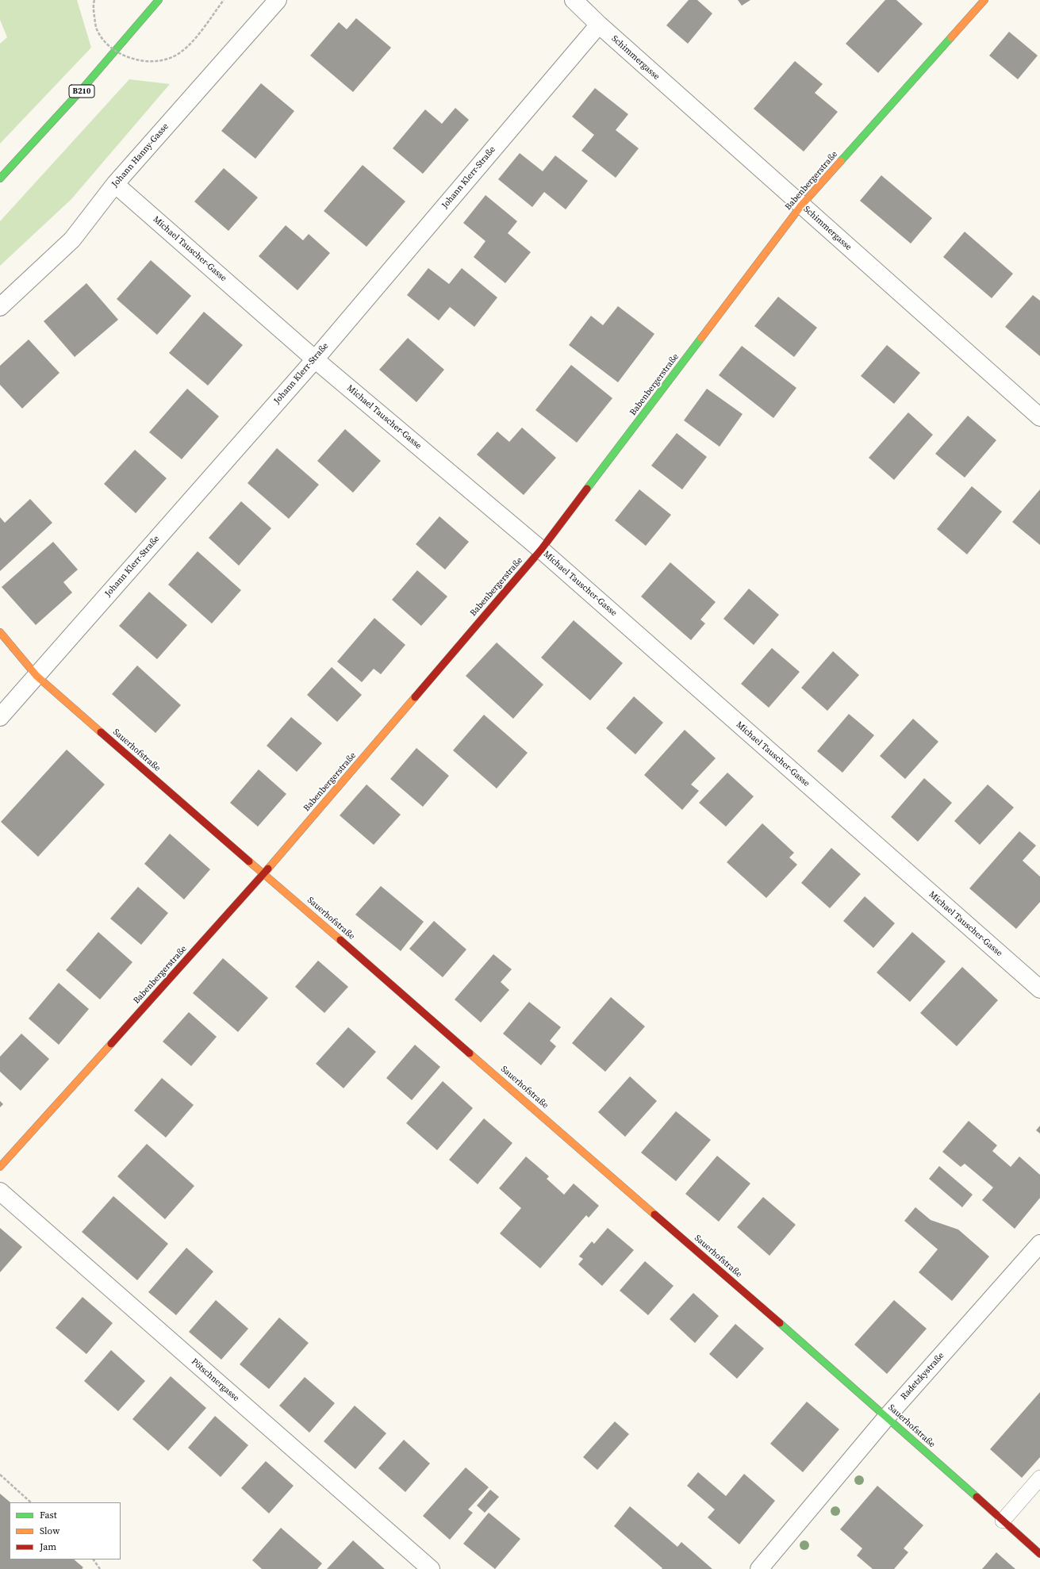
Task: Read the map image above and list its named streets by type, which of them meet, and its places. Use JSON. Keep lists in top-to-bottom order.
{
  "streets": {
    "street": [
      "Schimmergasse",
      "B210",
      "Johann Hanny-Gasse",
      "Johann Klerr-Straße",
      "Babenbergerstraße",
      "Michael Tauscher-Gasse",
      "Sauerhofstraße",
      "Radetzkystraße",
      "Pötschnergasse"
    ]
  },
  "crossings": [
    ["Schimmergasse", "Johann Klerr-Straße"],
    ["Schimmergasse", "Babenbergerstraße"],
    ["Johann Hanny-Gasse", "Michael Tauscher-Gasse"],
    ["Johann Klerr-Straße", "Michael Tauscher-Gasse"],
    ["Johann Klerr-Straße", "Sauerhofstraße"],
    ["Babenbergerstraße", "Michael Tauscher-Gasse"],
    ["Babenbergerstraße", "Sauerhofstraße"],
    ["Sauerhofstraße", "Radetzkystraße"]
  ],
  "legend": ["Fast", "Slow", "Jam"]
}
